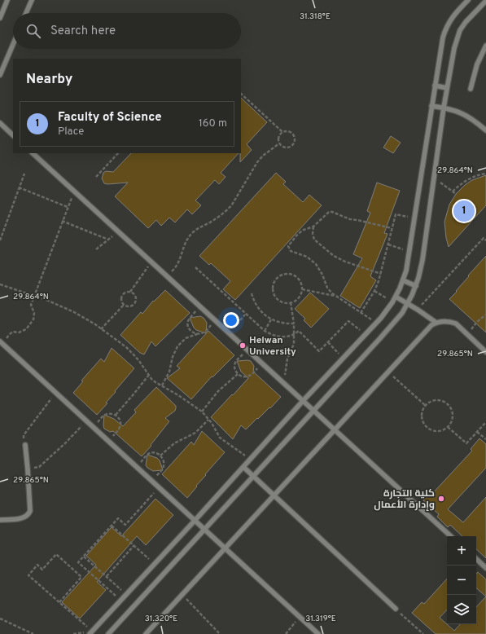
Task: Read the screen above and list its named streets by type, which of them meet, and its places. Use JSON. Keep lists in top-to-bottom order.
{
  "places": ["Helwan University", "كلية التجارة وإدارة الأعمال"],
  "page": {
    "search": "Search here",
    "heading": "Nearby",
    "list": [
      {
        "mark": "1",
        "name": "Faculty of Science",
        "note": "Place",
        "value": "160 m"
      }
    ],
    "pins": "1",
    "map_buttons": ["+", "−"]
  },
  "coordinates": [
    "31.318°E",
    "29.864°N",
    "29.865°N",
    "31.320°E",
    "31.319°E"
  ]
}
